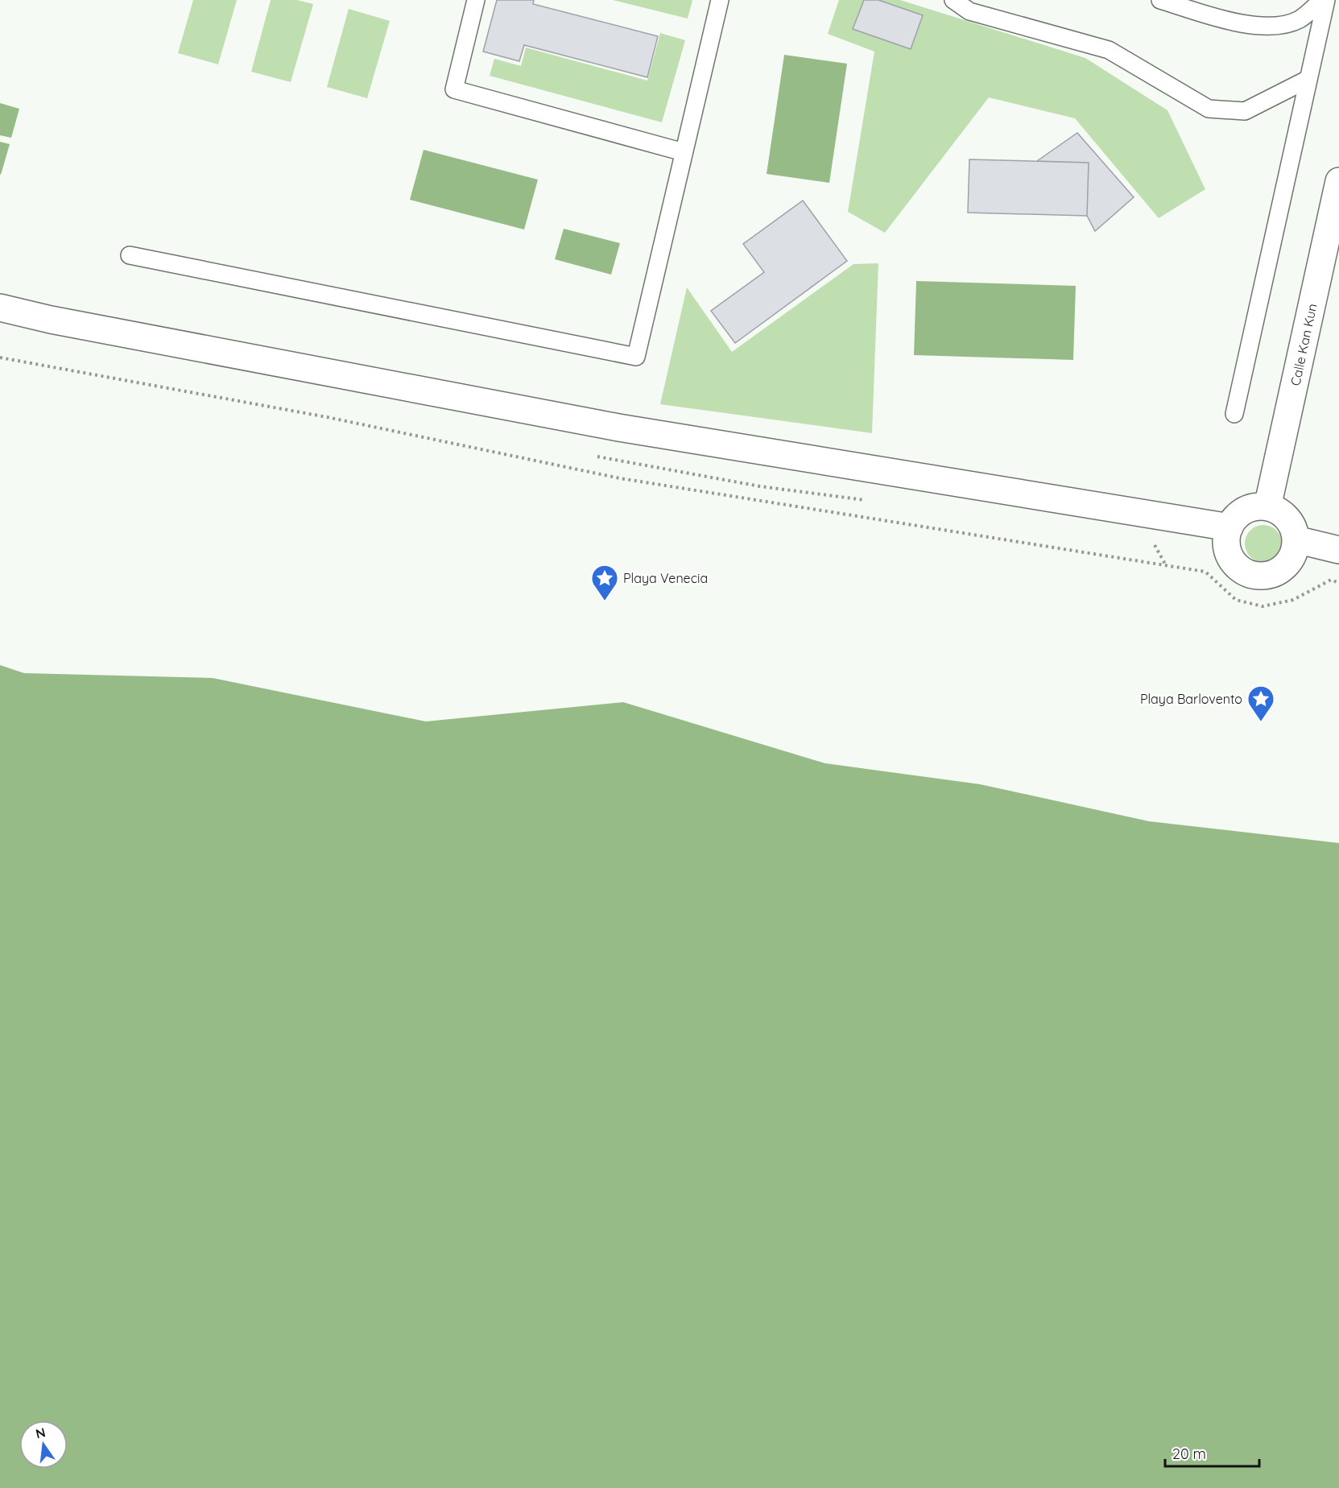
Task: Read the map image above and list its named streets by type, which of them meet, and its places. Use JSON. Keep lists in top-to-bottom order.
{
  "streets": {
    "street": ["Calle Kan Kun"]
  },
  "places": {
    "place": ["Playa Venecia", "Playa Barlovento"]
  },
  "scale_bar": "20 m",
  "north": "top"
}
